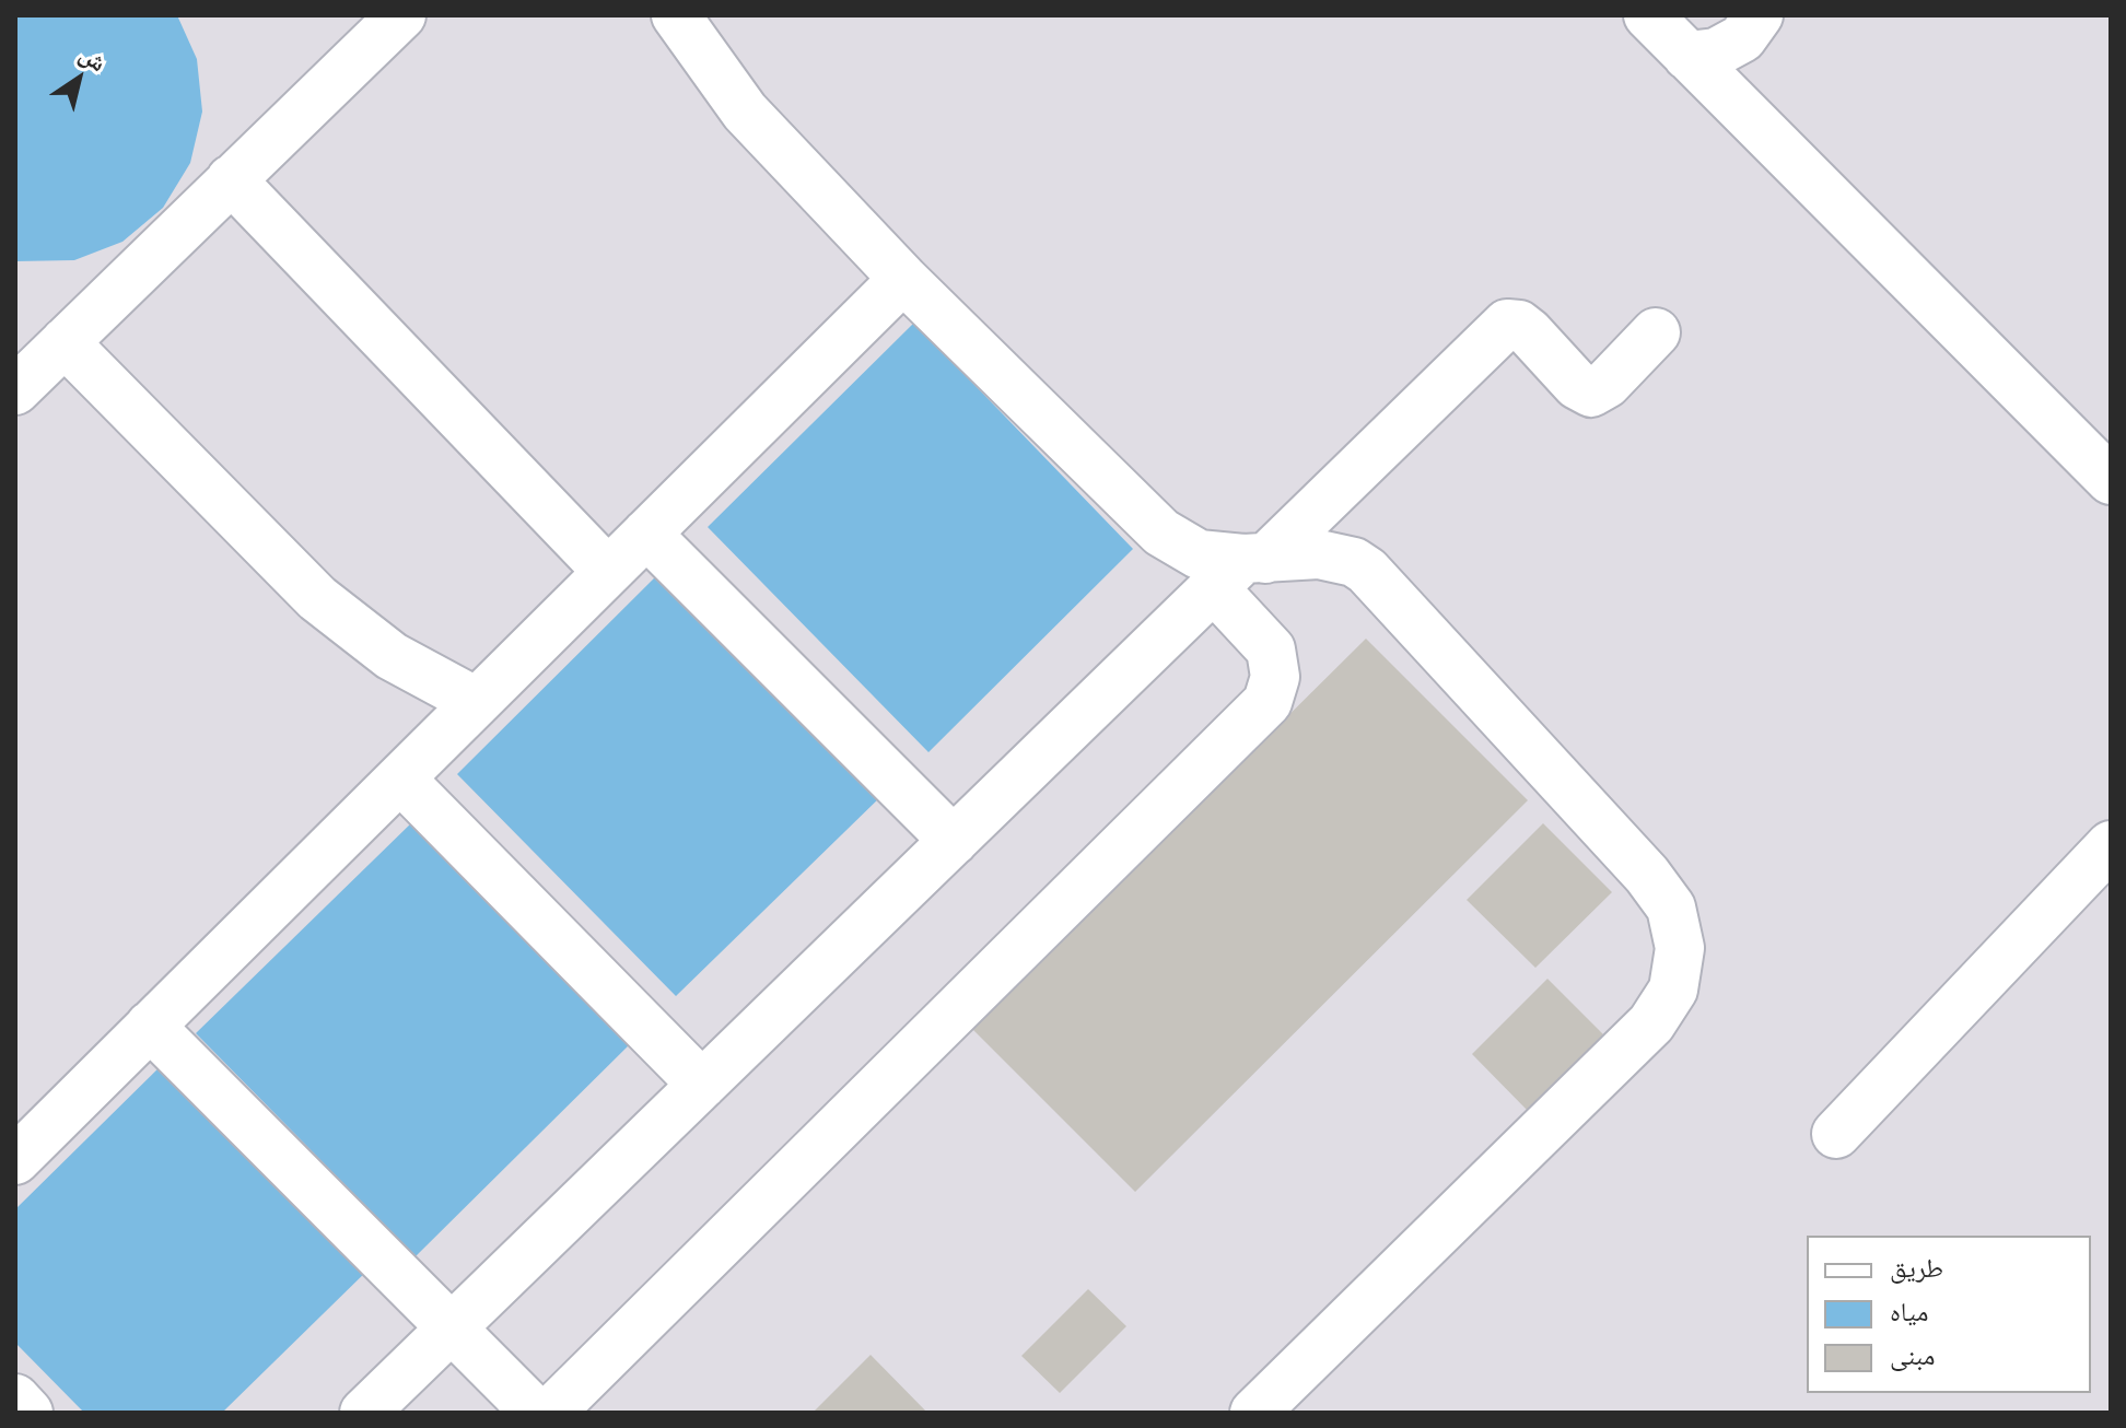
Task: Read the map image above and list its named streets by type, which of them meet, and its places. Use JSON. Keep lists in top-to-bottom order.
{
  "legend": ["طريق", "مياه", "مبنى"],
  "north": "top right"
}
